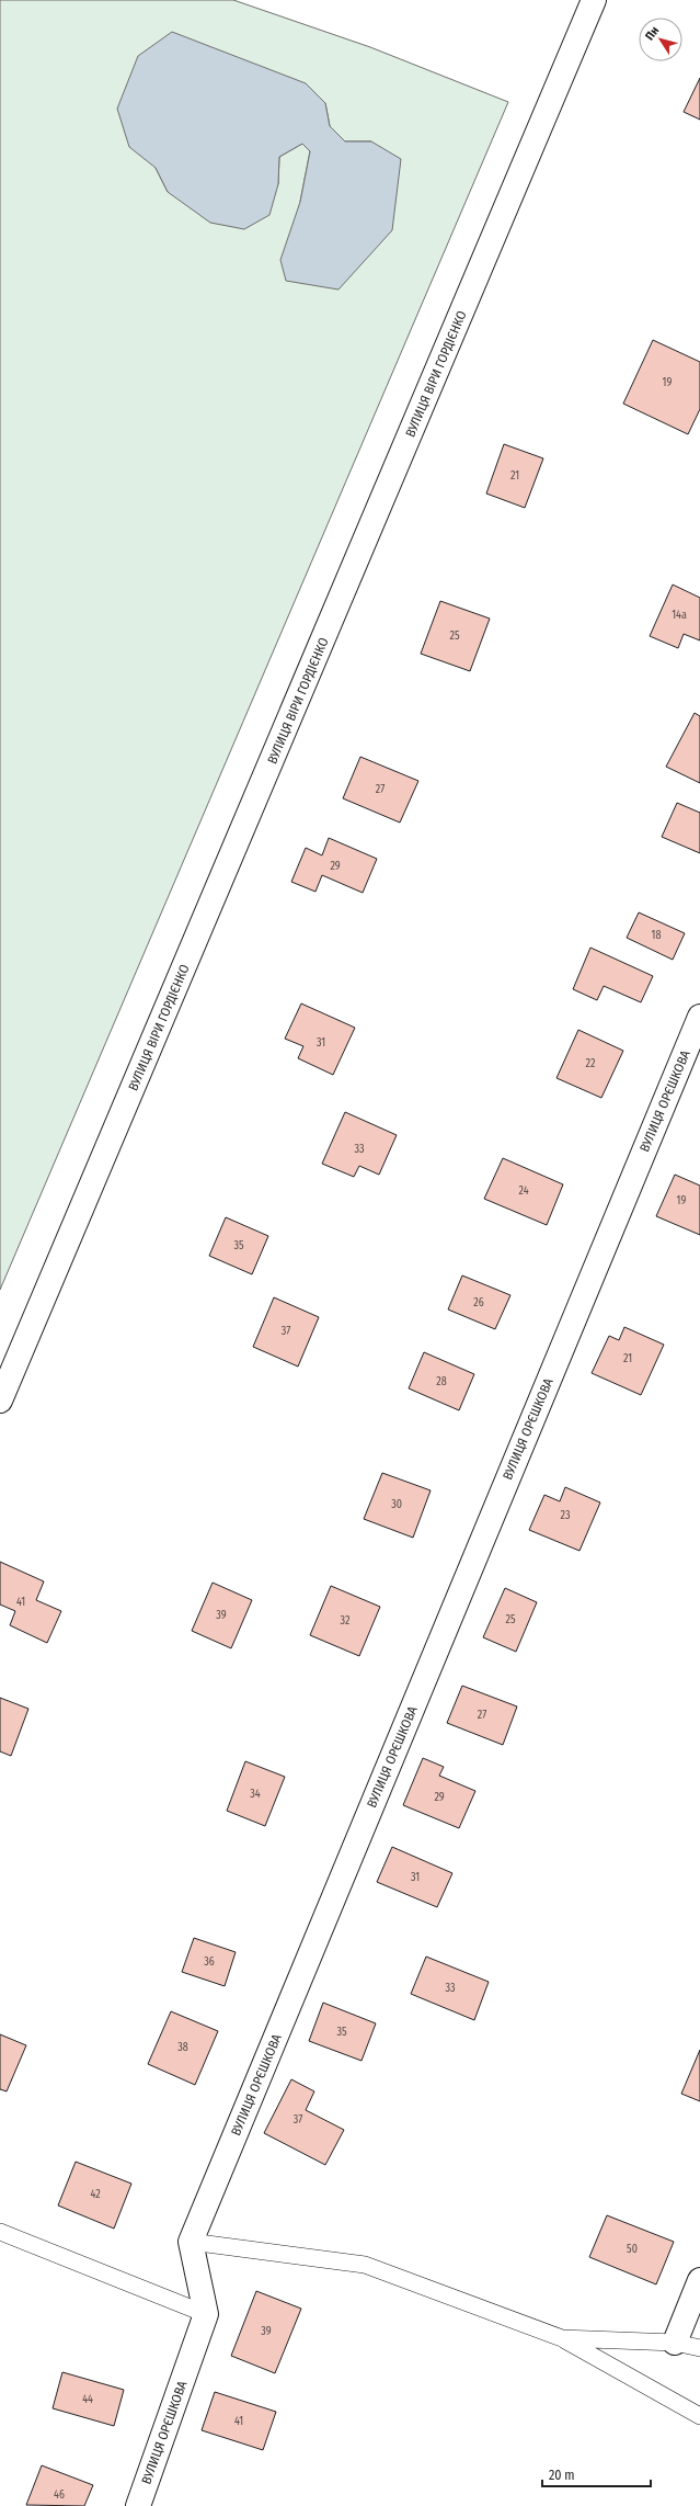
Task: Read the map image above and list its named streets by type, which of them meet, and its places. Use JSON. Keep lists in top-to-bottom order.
{
  "streets": {
    "street": ["ВУЛИЦЯ ВІРИ ГОРДІЄНКО", "ВУЛИЦЯ ОРЄШКОВА"]
  },
  "house_numbers": [
    "19",
    "21",
    "14а",
    "25",
    "27",
    "29",
    "18",
    "31",
    "22",
    "33",
    "24",
    "19",
    "35",
    "26",
    "37",
    "21",
    "28",
    "30",
    "23",
    "41",
    "39",
    "25",
    "32",
    "27",
    "34",
    "29",
    "31",
    "36",
    "33",
    "35",
    "38",
    "37",
    "42",
    "50",
    "39",
    "44",
    "41",
    "46"
  ],
  "scale_bar": "20 m",
  "north": "top left"
}
